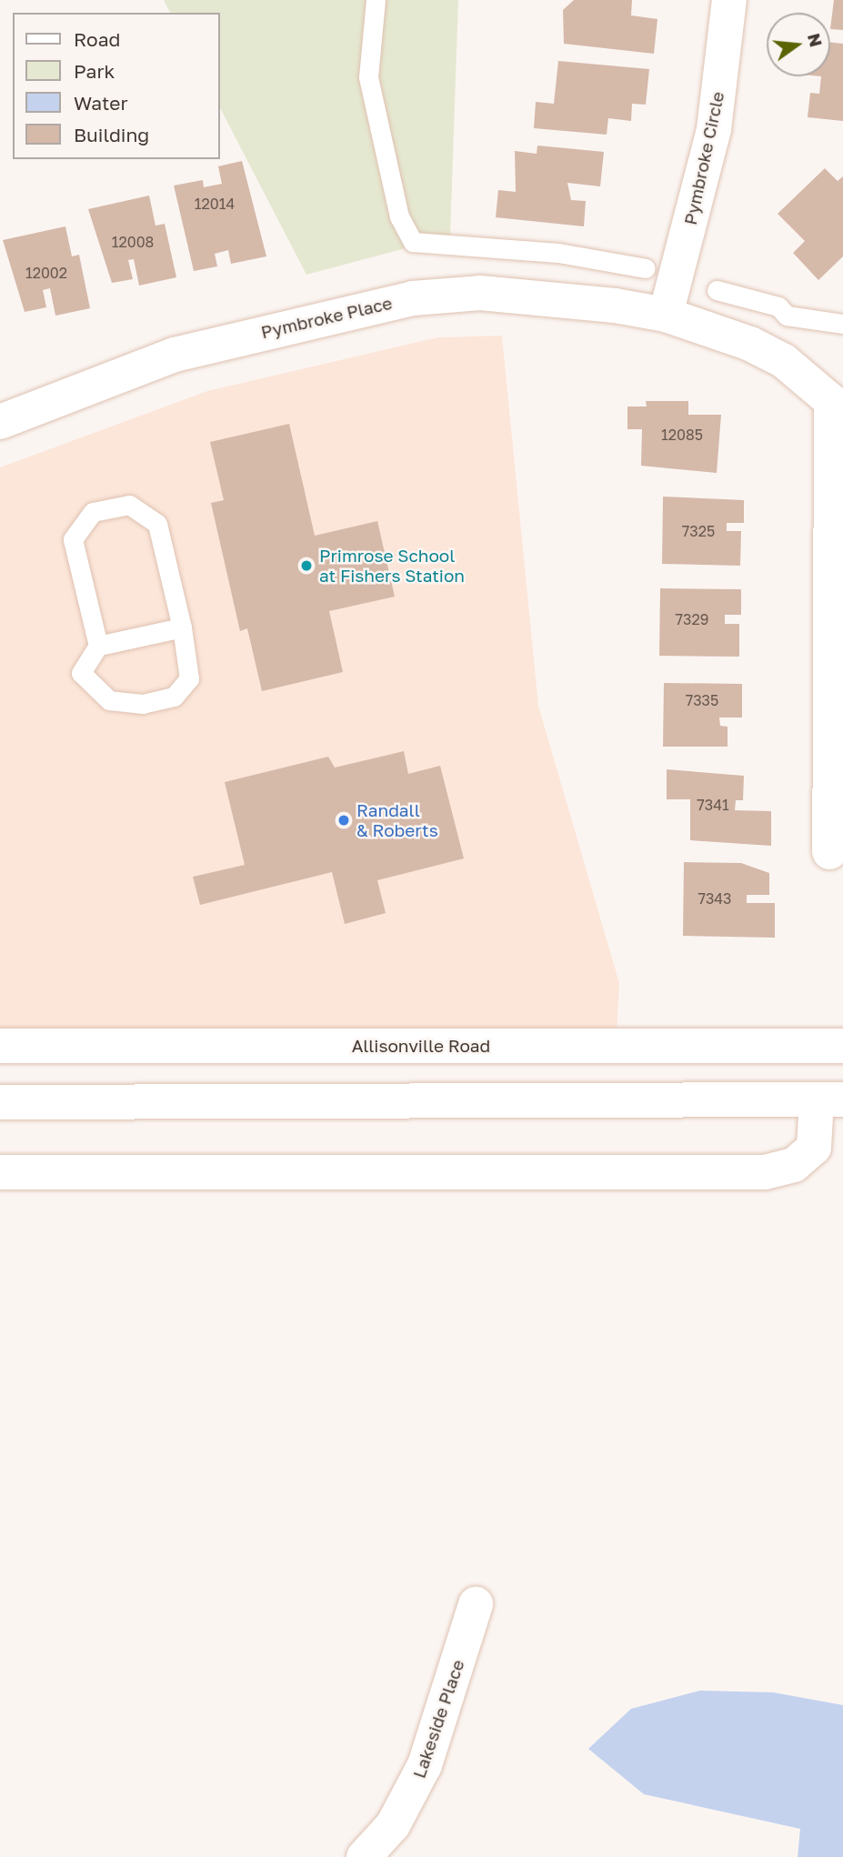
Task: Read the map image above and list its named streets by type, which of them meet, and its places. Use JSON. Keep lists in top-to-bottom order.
{
  "streets": {
    "street": [
      "Pymbroke Circle",
      "Pymbroke Place",
      "Allisonville Road",
      "Lakeside Place"
    ]
  },
  "crossings": [
    ["Pymbroke Circle", "Pymbroke Place"]
  ],
  "places": ["Primrose School at Fishers Station", "Randall & Roberts"],
  "house_numbers": [
    "12014",
    "12008",
    "12002",
    "12085",
    "7325",
    "7329",
    "7335",
    "7341",
    "7343"
  ],
  "legend": [
    "Road",
    "Park",
    "Water",
    "Building"
  ],
  "north": "right"
}
